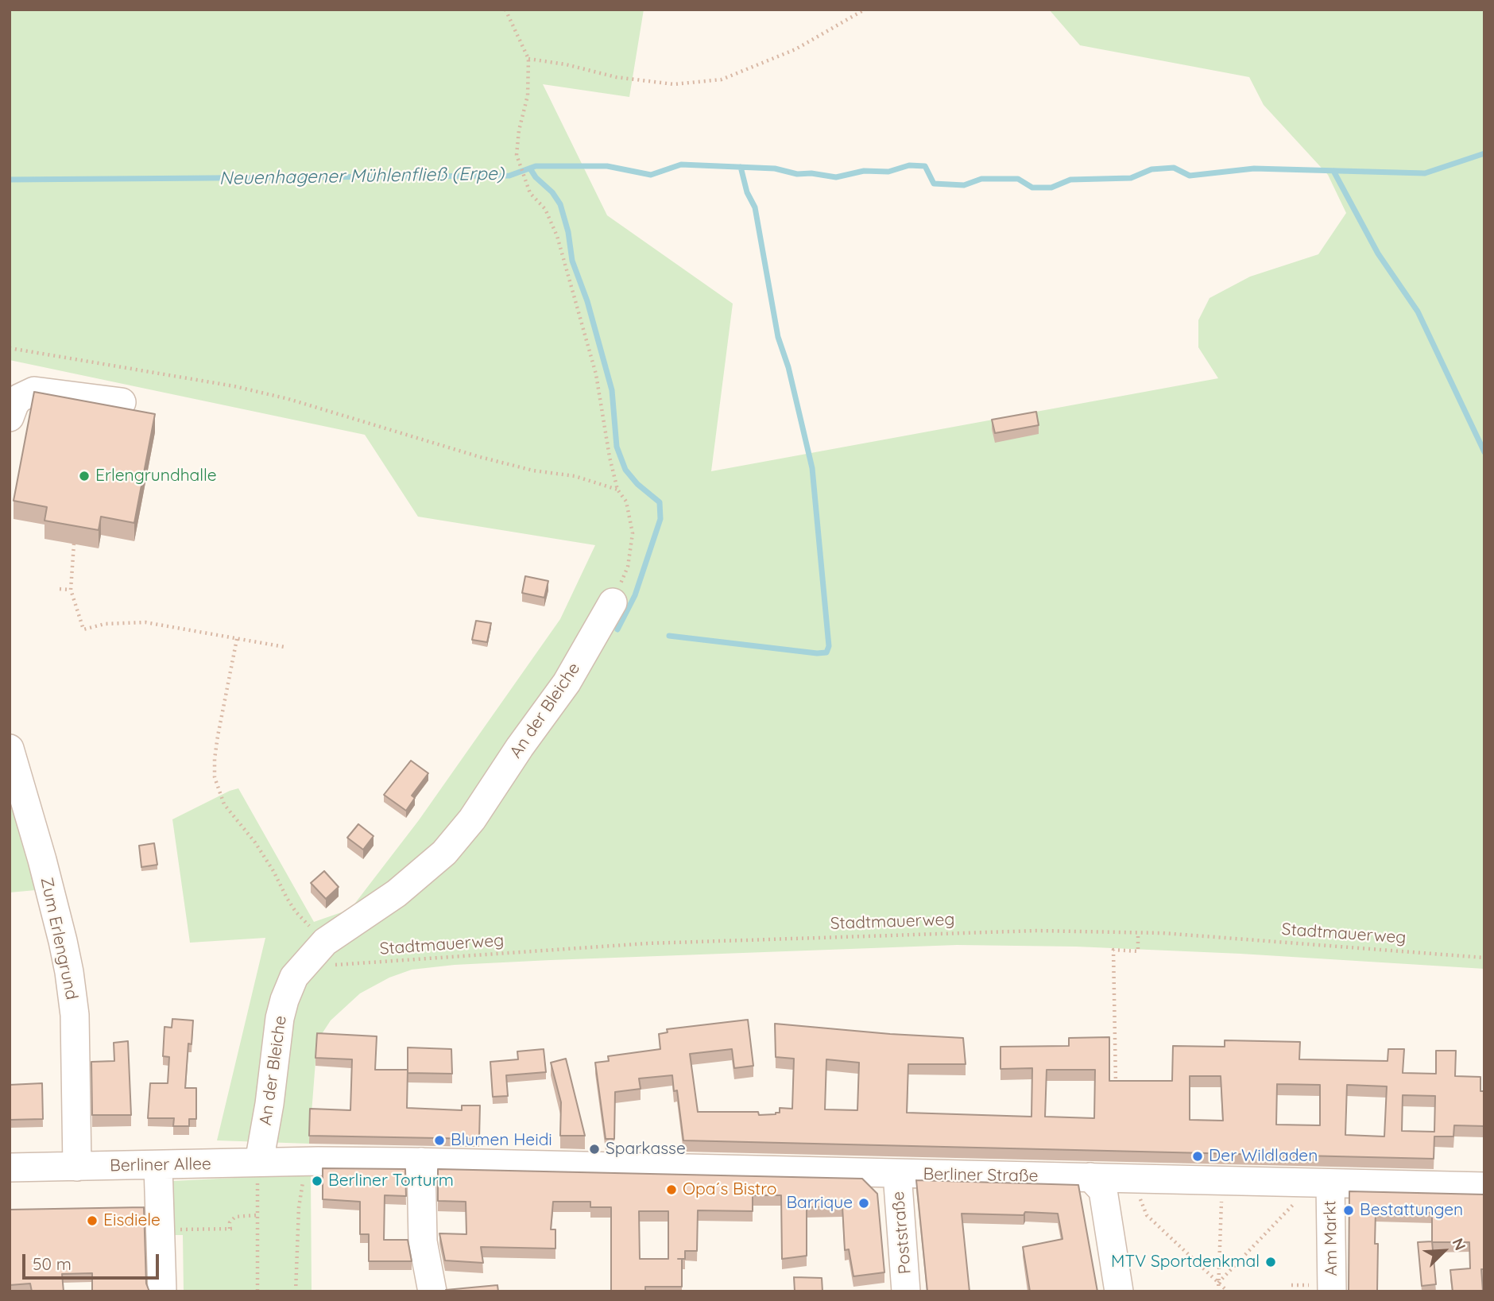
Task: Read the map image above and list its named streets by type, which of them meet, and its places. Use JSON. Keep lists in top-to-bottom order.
{
  "streets": {
    "street": [
      "An der Bleiche",
      "Zum Erlengrund",
      "Berliner Allee",
      "Berliner Straße",
      "Poststraße",
      "Am Markt"
    ],
    "path": ["Stadtmauerweg"]
  },
  "crossings": [
    ["An der Bleiche", "Stadtmauerweg"],
    ["An der Bleiche", "Berliner Allee"],
    ["Zum Erlengrund", "Berliner Allee"],
    ["Berliner Allee", "Berliner Straße"],
    ["Berliner Straße", "Poststraße"],
    ["Berliner Straße", "Am Markt"]
  ],
  "water": ["Neuenhagener Mühlenfließ (Erpe)"],
  "places": [
    "Erlengrundhalle",
    "Blumen Heidi",
    "Sparkasse",
    "Der Wildladen",
    "Berliner Torturm",
    "Opa´s Bistro",
    "Barrique",
    "Bestattungen",
    "Eisdiele",
    "MTV Sportdenkmal"
  ],
  "scale_bar": "50 m",
  "north": "top right"
}
